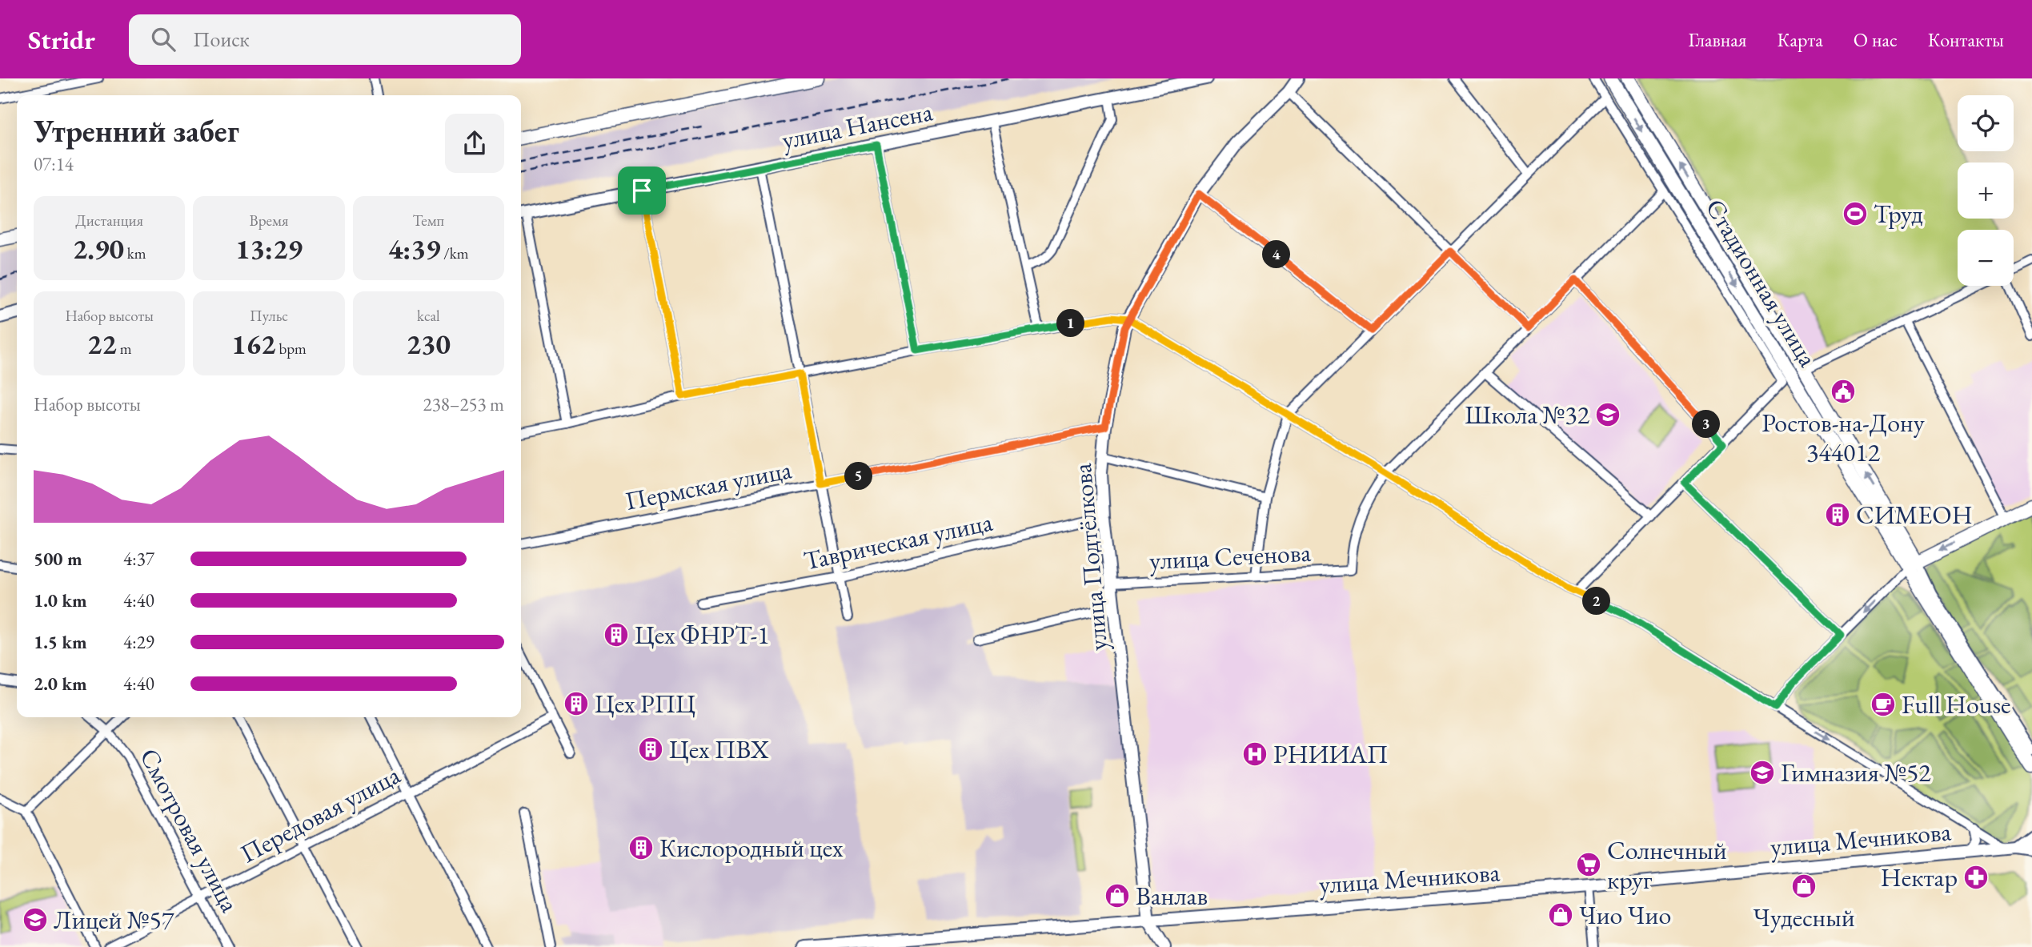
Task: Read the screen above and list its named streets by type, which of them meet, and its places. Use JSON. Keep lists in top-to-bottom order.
{
  "streets": {
    "main road": [
      "улица Нансена",
      "Стадионная улица",
      "улица Подтёлкова",
      "улица Мечникова"
    ],
    "street": [
      "Пермская улица",
      "Таврическая улица",
      "улица Сеченова",
      "Передовая улица",
      "Смотровая улица"
    ]
  },
  "crossings": [
    ["Пермская улица", "улица Подтёлкова"],
    ["Таврическая улица", "улица Подтёлкова"],
    ["улица Сеченова", "улица Подтёлкова"],
    ["улица Подтёлкова", "улица Мечникова"],
    ["Передовая улица", "Смотровая улица"]
  ],
  "places": {
    "sports": ["Труд"],
    "public building": ["Ростов-на-Дону 344012"],
    "school or university": ["Школа №32", "Гимназия №52", "Лицей №57"],
    "building": [
      "СИМЕОН",
      "Цех ФНРТ-1",
      "Цех РПЦ",
      "Цех ПВХ",
      "Кислородный цех"
    ],
    "cafe": ["Full House"],
    "hospital": ["РНИИАП"],
    "supermarket": ["Солнечный круг"],
    "pharmacy": ["Нектар"],
    "shop": ["Чудесный", "Ванлав", "Чио Чио"]
  },
  "page": {
    "header": "Stridr",
    "search": "Поиск",
    "nav": [
      "Главная",
      "Карта",
      "О нас",
      "Контакты"
    ],
    "map_buttons": ["+", "−"],
    "heading": ["Утренний забег", "07:14"],
    "stats": [
      ["Дистанция", "2.90 km"],
      ["Время", "13:29"],
      ["Темп", "4:39 /km"],
      ["Набор высоты", "22 m"],
      ["Пульс", "162 bpm"],
      ["kcal", "230"]
    ],
    "pins": [
      "4",
      "1",
      "3",
      "5",
      "2"
    ],
    "chart": ["Набор высоты", "238–253 m"],
    "list": [
      {
        "name": "500 m",
        "note": "4:37"
      },
      {
        "name": "1.0 km",
        "note": "4:40"
      },
      {
        "name": "1.5 km",
        "note": "4:29"
      },
      {
        "name": "2.0 km",
        "note": "4:40"
      }
    ]
  }
}
